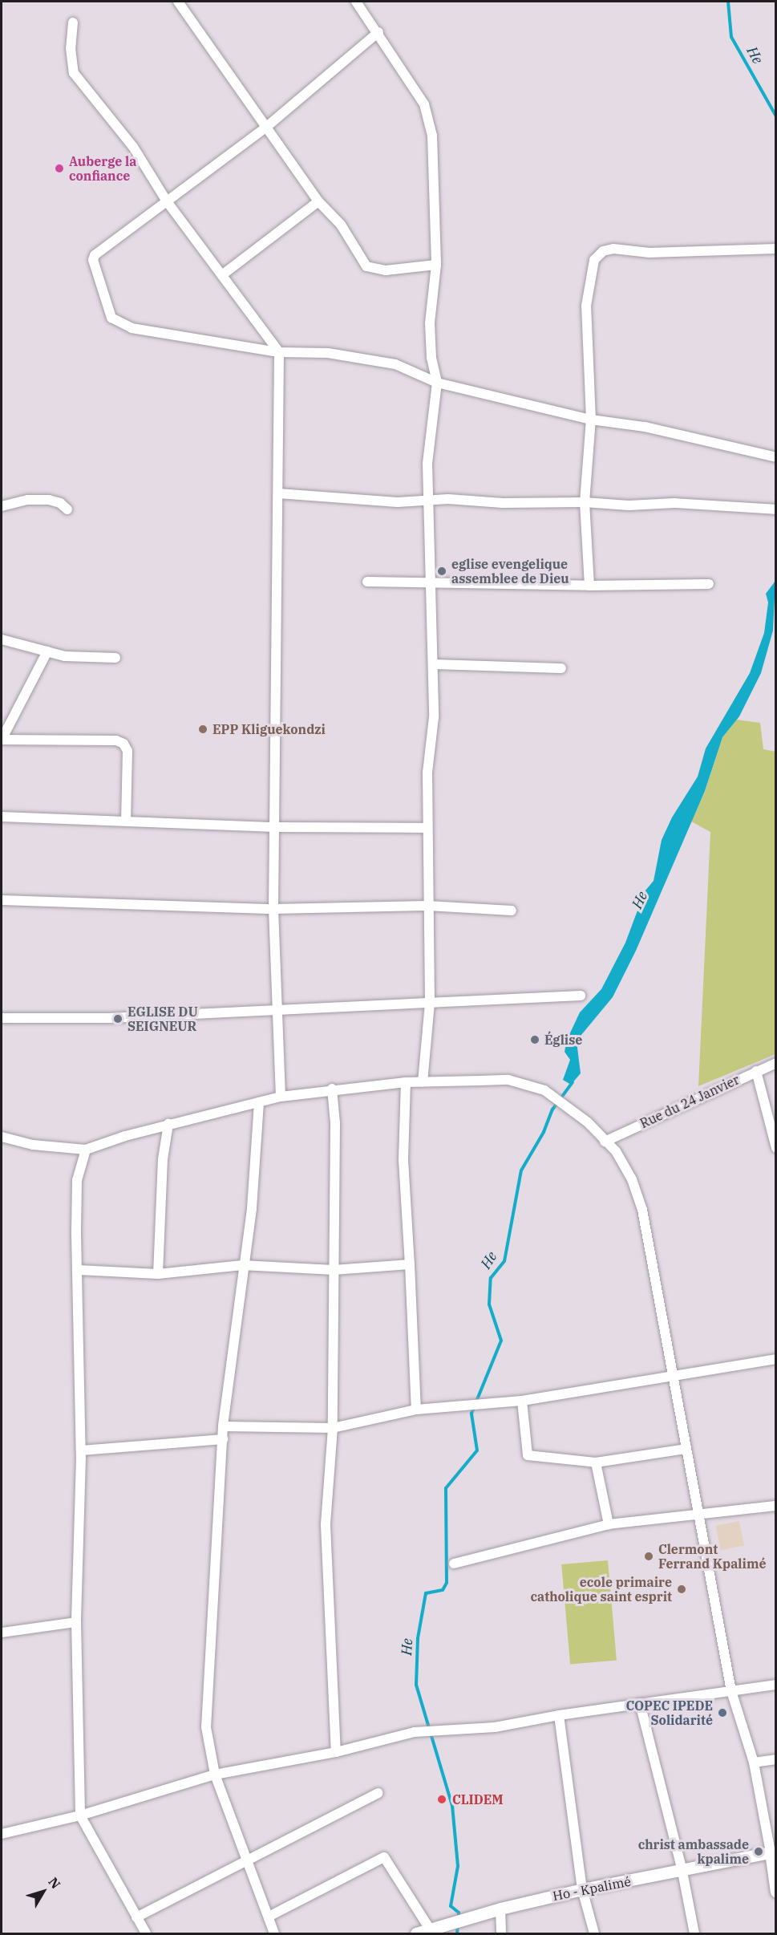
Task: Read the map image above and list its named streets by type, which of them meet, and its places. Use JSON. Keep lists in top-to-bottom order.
{
  "streets": {
    "main road": ["Ho - Kpalimé"],
    "street": ["Rue du 24 Janvier"]
  },
  "water": ["He"],
  "places": [
    "Auberge la confiance",
    "eglise evengelique assemblee de Dieu",
    "EPP Kliguekondzi",
    "EGLISE DU SEIGNEUR",
    "Église",
    "Clermont Ferrand Kpalimé",
    "ecole primaire catholique saint esprit",
    "COPEC IPEDE Solidarité",
    "CLIDEM",
    "christ ambassade kpalime"
  ],
  "north": "top right"
}
